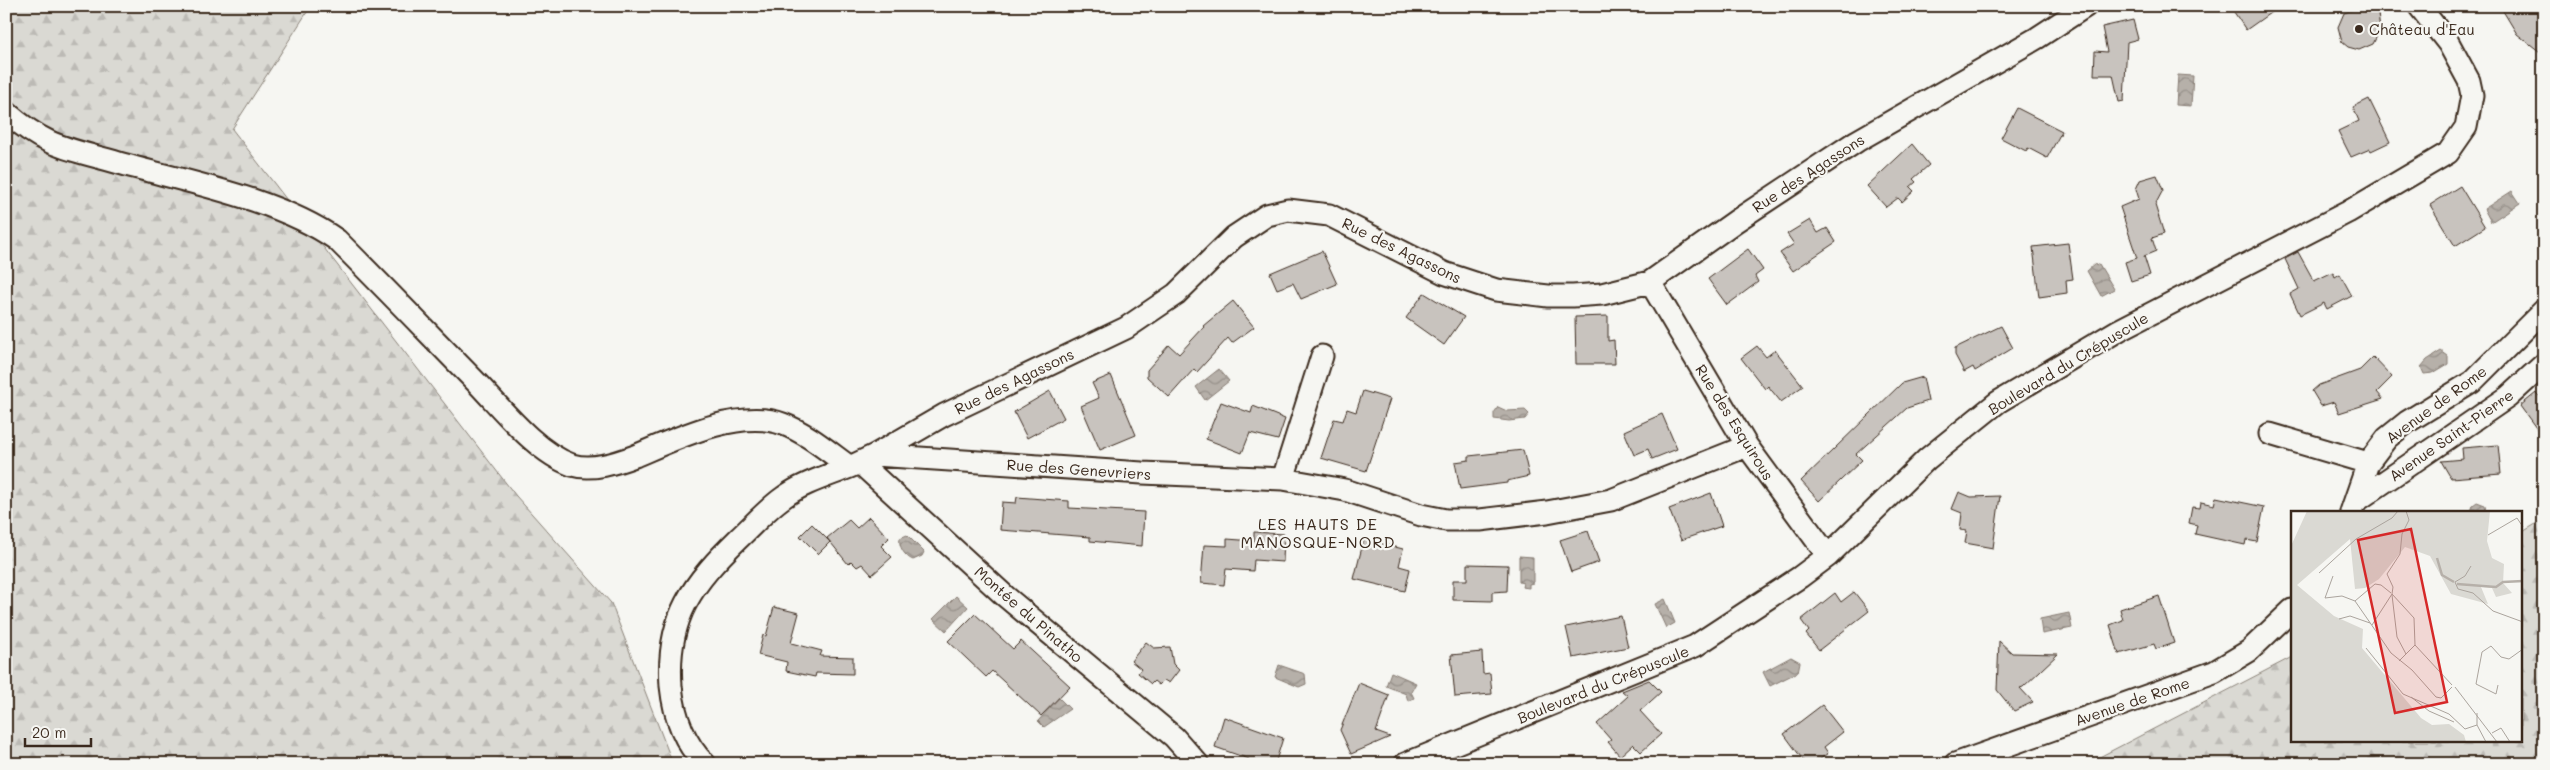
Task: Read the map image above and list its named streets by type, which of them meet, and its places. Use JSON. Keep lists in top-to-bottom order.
{
  "streets": {
    "street": [
      "Rue des Agassons",
      "Boulevard du Crépuscule",
      "Avenue de Rome",
      "Rue des Esquirous",
      "Avenue Saint-Pierre",
      "Rue des Genevriers",
      "Montée du Pinatho"
    ]
  },
  "crossings": [
    ["Rue des Agassons", "Rue des Esquirous"],
    ["Rue des Agassons", "Rue des Genevriers"],
    ["Rue des Agassons", "Montée du Pinatho"],
    ["Boulevard du Crépuscule", "Rue des Esquirous"],
    ["Avenue de Rome", "Avenue Saint-Pierre"],
    ["Rue des Esquirous", "Rue des Genevriers"],
    ["Rue des Genevriers", "Montée du Pinatho"]
  ],
  "districts": ["LES HAUTS DE MANOSQUE-NORD"],
  "places": ["Château d'Eau"],
  "scale_bar": "20 m"
}
